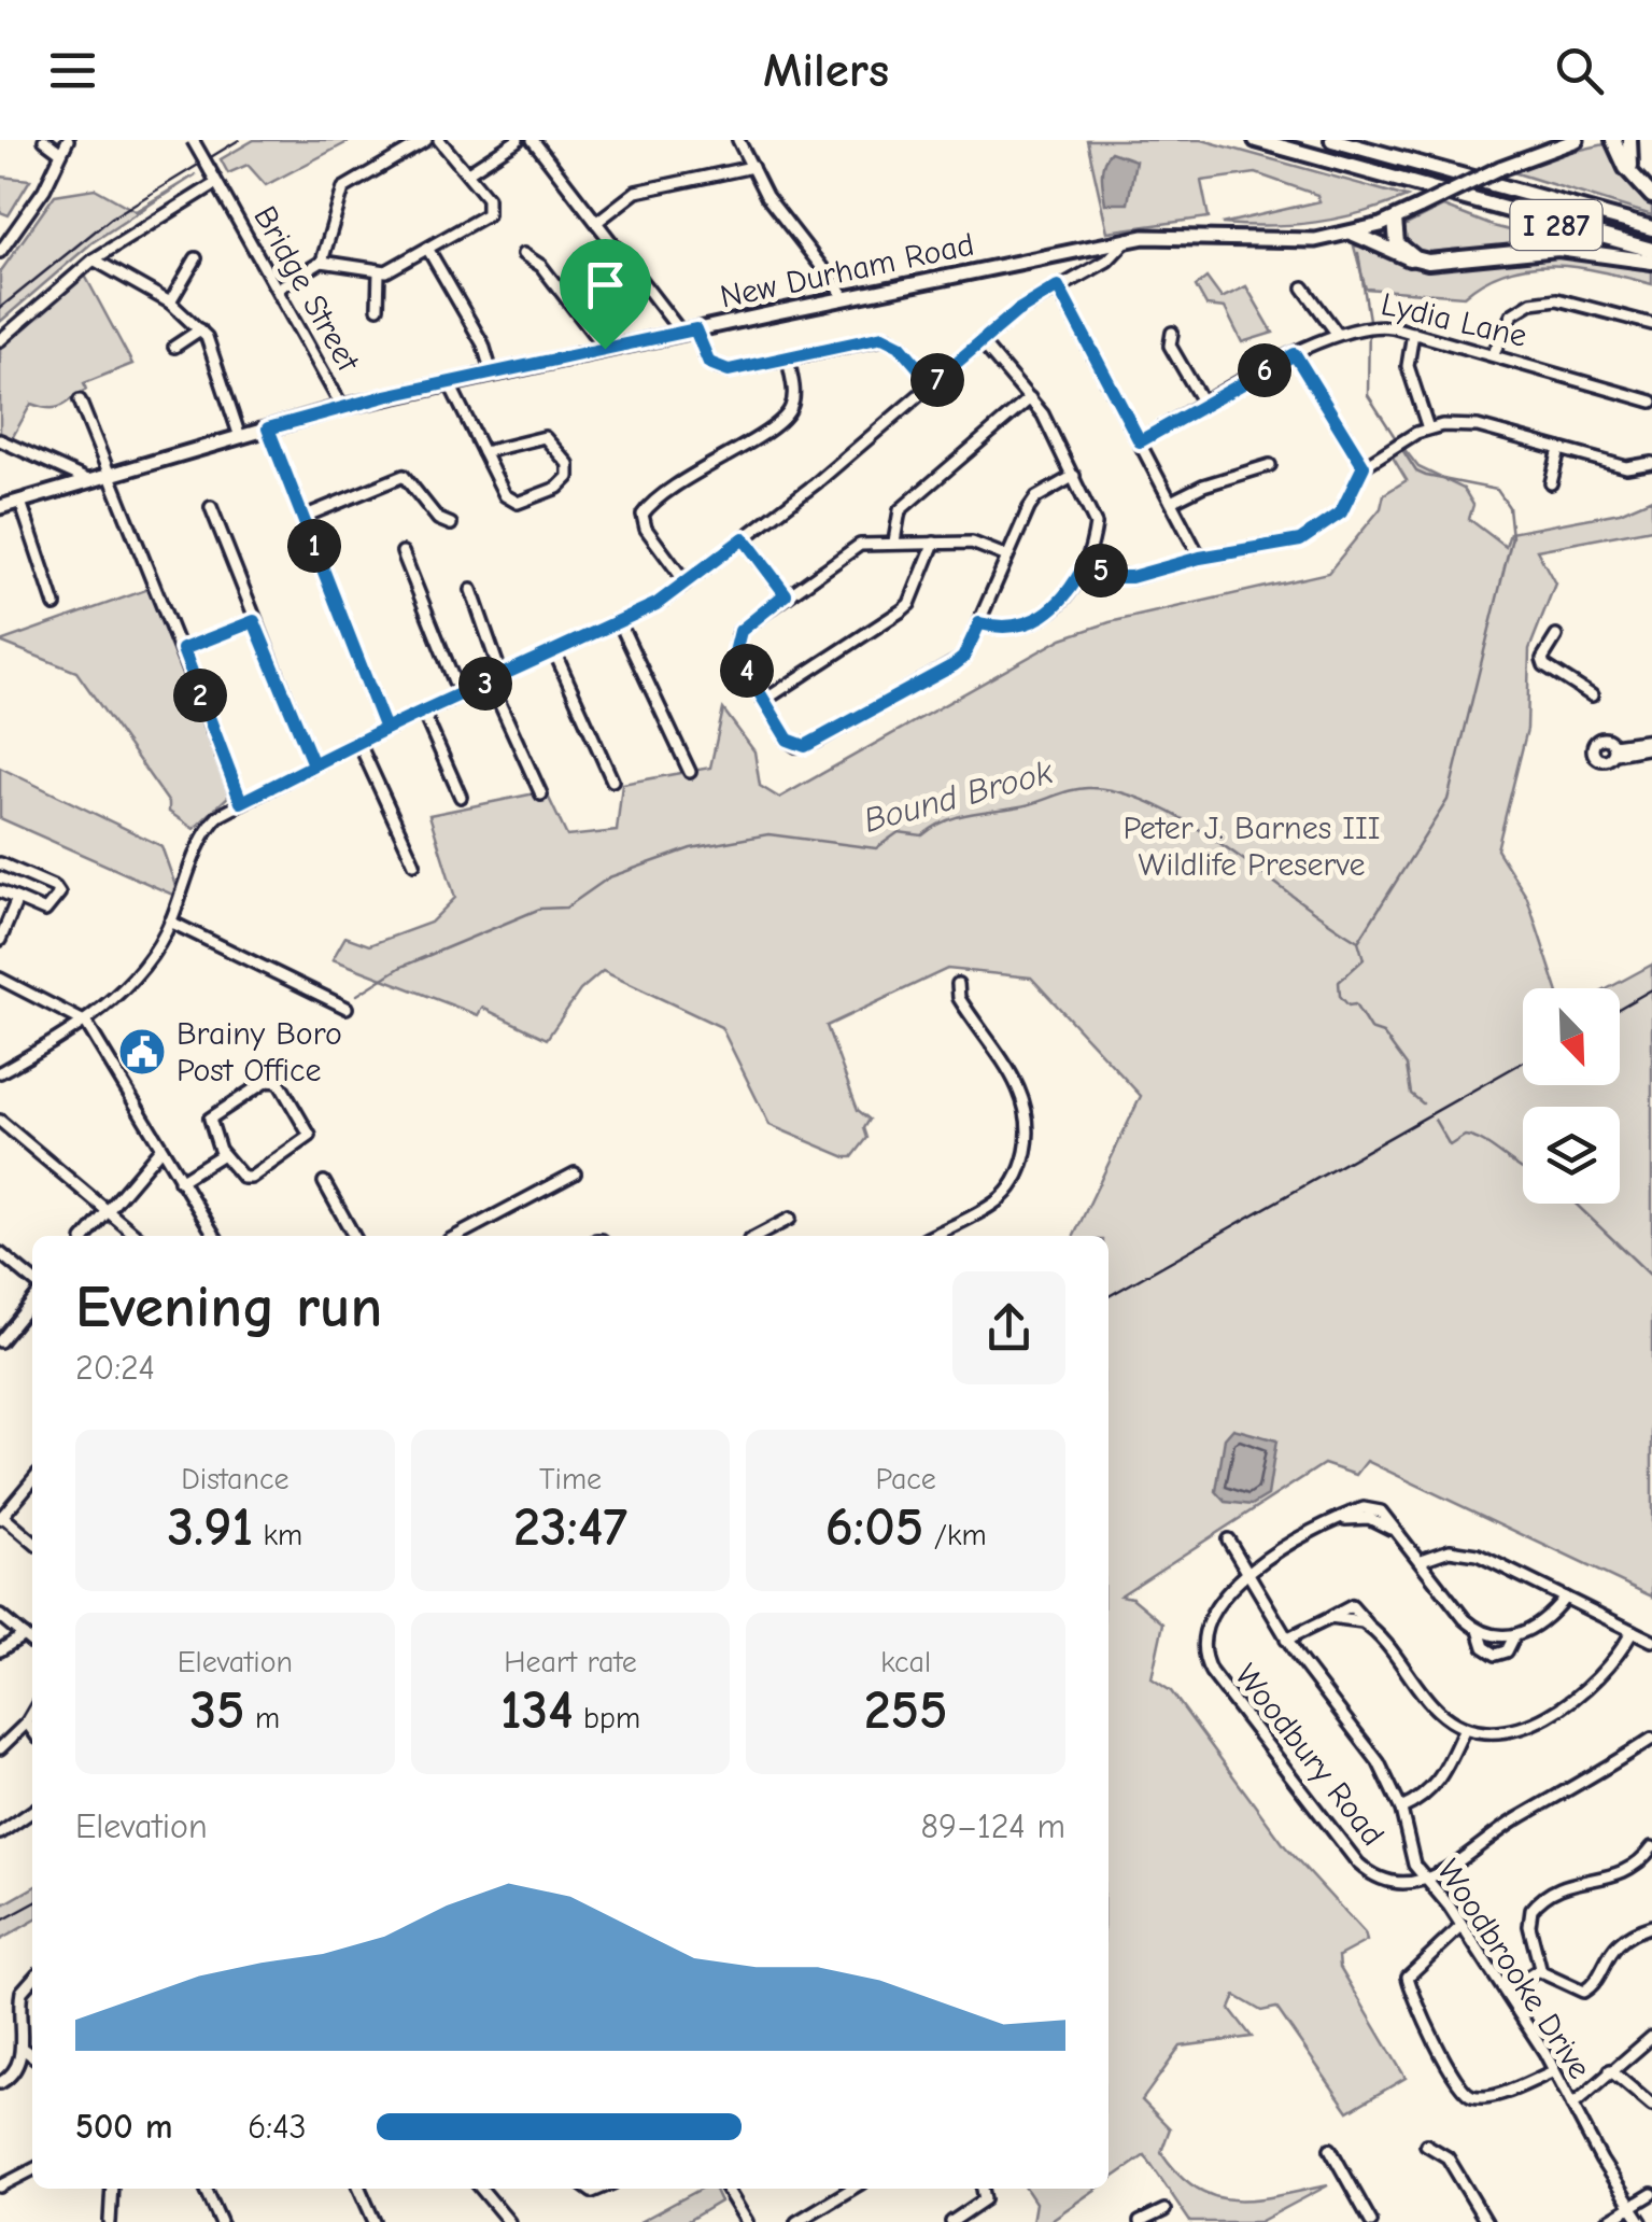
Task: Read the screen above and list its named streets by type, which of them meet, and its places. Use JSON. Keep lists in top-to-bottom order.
{
  "streets": {
    "highway": ["I 287"],
    "main road": ["New Durham Road"],
    "street": [
      "Bridge Street",
      "Lydia Lane",
      "Woodbury Road",
      "Woodbrooke Drive"
    ]
  },
  "crossings": [
    ["New Durham Road", "Bridge Street"],
    ["Woodbury Road", "Woodbrooke Drive"]
  ],
  "water": ["Bound Brook"],
  "parks": ["Peter J. Barnes III Wildlife Preserve"],
  "places": {
    "public building": ["Brainy Boro Post Office"]
  },
  "north": "bottom right",
  "page": {
    "header": "Milers",
    "pins": [
      "6",
      "7",
      "1",
      "5",
      "4",
      "3",
      "2"
    ],
    "heading": ["Evening run", "20:24"],
    "stats": [
      ["Distance", "3.91 km"],
      ["Time", "23:47"],
      ["Pace", "6:05 /km"],
      ["Elevation", "35 m"],
      ["Heart rate", "134 bpm"],
      ["kcal", "255"]
    ],
    "chart": ["Elevation", "89–124 m"],
    "list": [
      {
        "name": "500 m",
        "note": "6:43"
      }
    ]
  }
}
